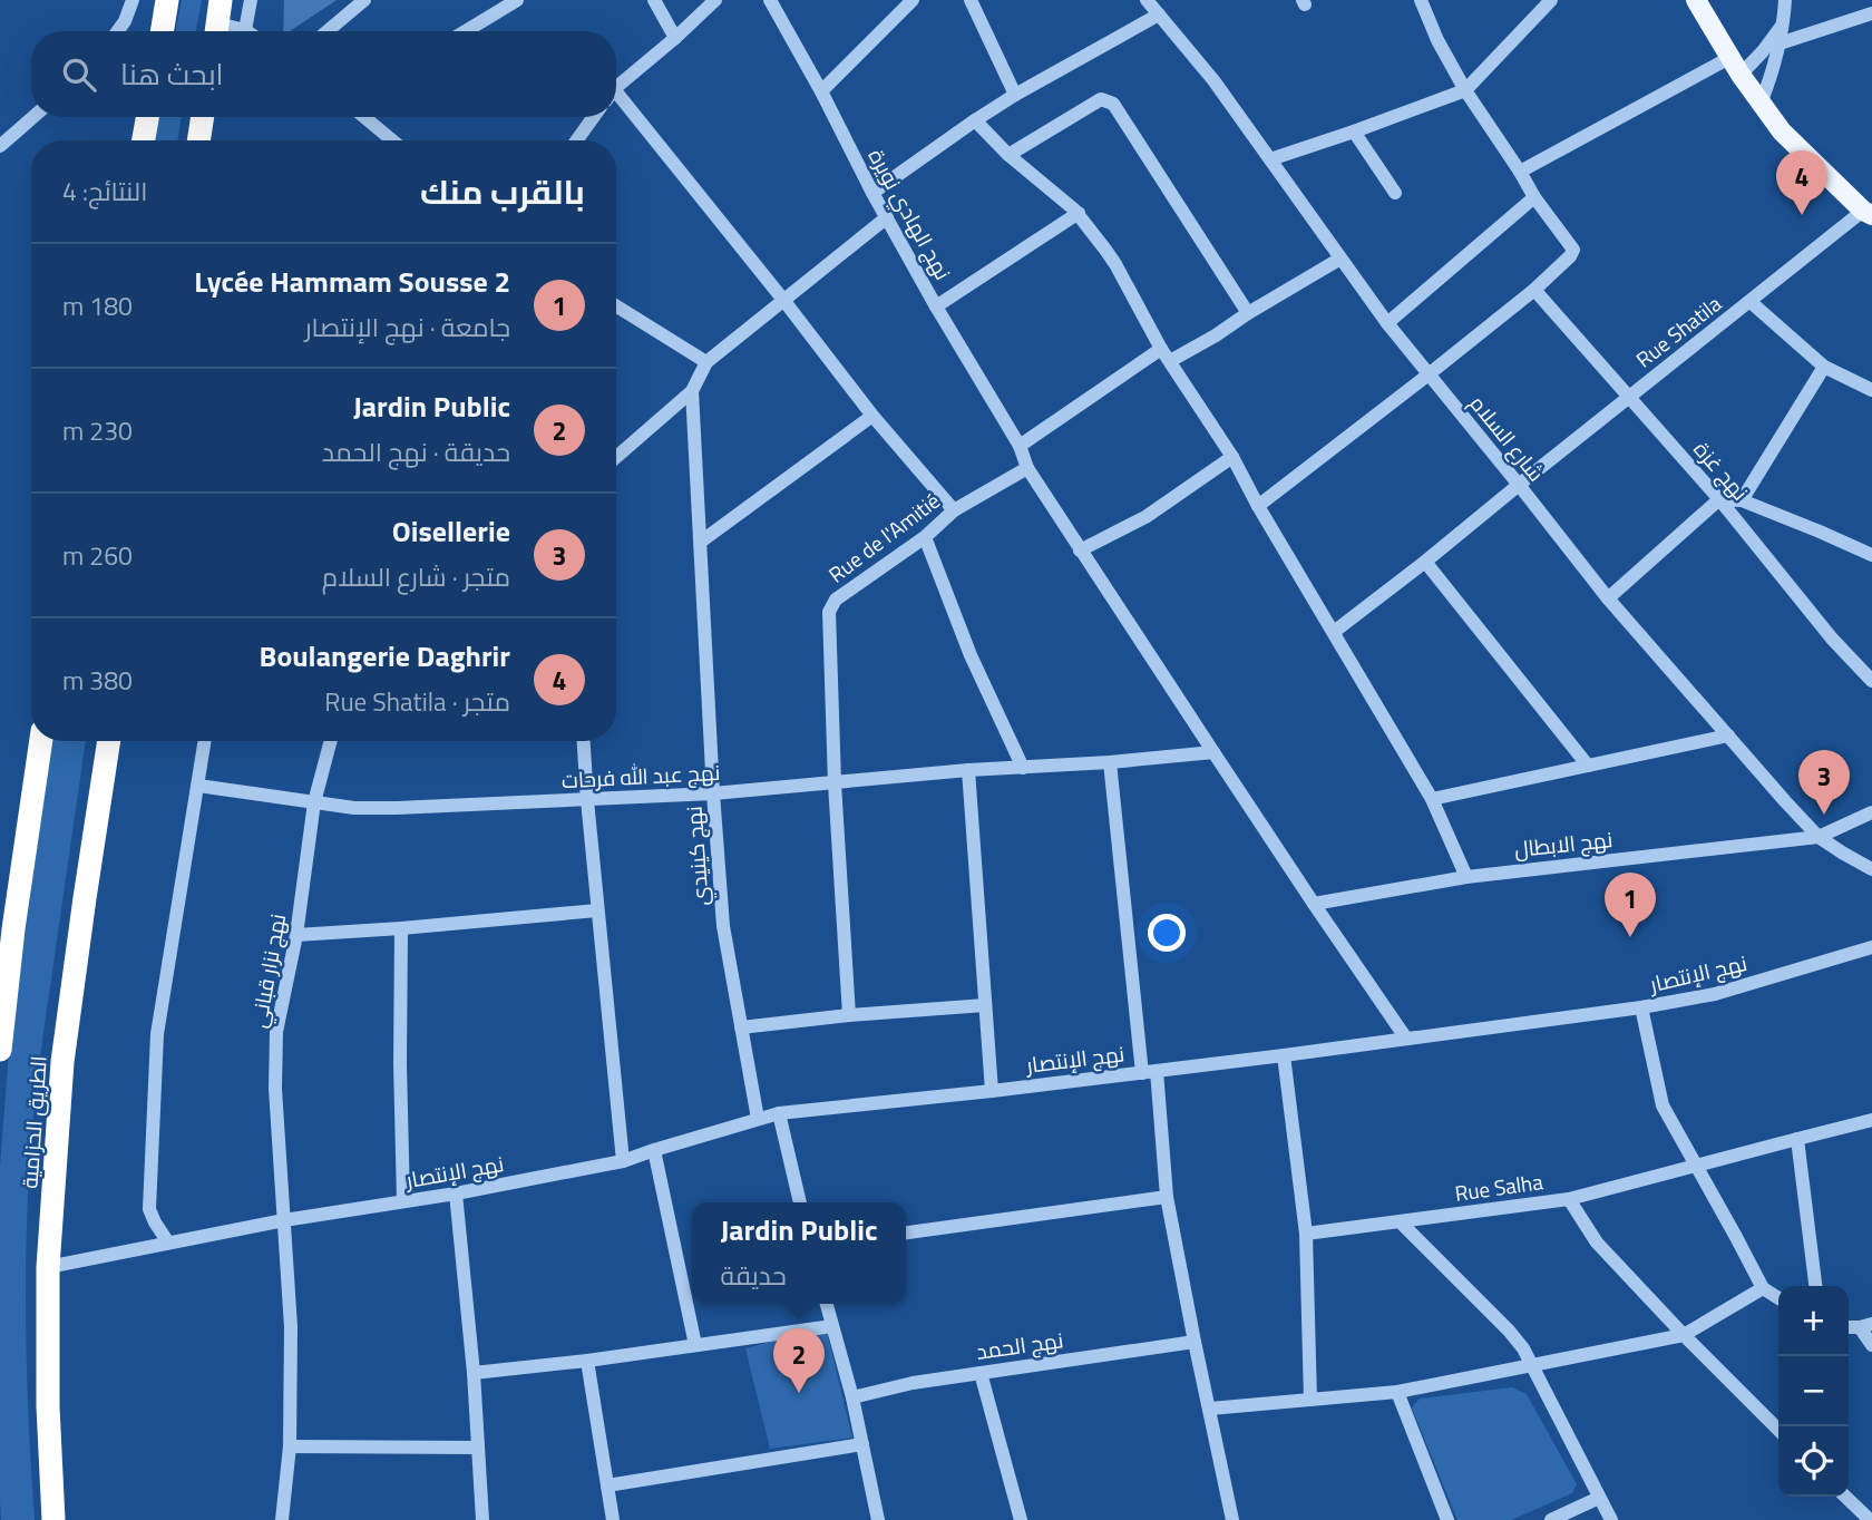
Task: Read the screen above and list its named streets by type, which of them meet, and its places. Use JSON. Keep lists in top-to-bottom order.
{
  "streets": {
    "highway": ["الطريق الحزامية"],
    "street": [
      "نهج الهادي نويرة",
      "Rue Shatila",
      "شارع السلام",
      "نهج غزة",
      "Rue de l'Amitié",
      "نهج عبد الله فرحات",
      "نهج الابطال",
      "نهج كينيدي",
      "نهج نزار قباني",
      "نهج الإنتصار",
      "Rue Salha",
      "نهج الحمد"
    ]
  },
  "crossings": [
    ["Rue Shatila", "شارع السلام"],
    ["Rue Shatila", "نهج غزة"],
    ["شارع السلام", "نهج الابطال"],
    ["Rue de l'Amitié", "نهج عبد الله فرحات"],
    ["نهج عبد الله فرحات", "نهج كينيدي"],
    ["نهج عبد الله فرحات", "نهج نزار قباني"],
    ["نهج كينيدي", "نهج الإنتصار"],
    ["نهج نزار قباني", "نهج الإنتصار"],
    ["نهج الإنتصار", "الطريق الحزامية"]
  ],
  "page": {
    "search": "ابحث هنا",
    "heading": ["بالقرب منك", "النتائج: 4"],
    "pins": [
      "4",
      "3",
      "1",
      "2"
    ],
    "list": [
      {
        "mark": "1",
        "name": "Lycée Hammam Sousse 2",
        "note": "جامعة · نهج الإنتصار",
        "value": "180 m"
      },
      {
        "mark": "2",
        "name": "Jardin Public",
        "note": "حديقة · نهج الحمد",
        "value": "230 m"
      },
      {
        "mark": "3",
        "name": "Oisellerie",
        "note": "متجر · شارع السلام",
        "value": "260 m"
      },
      {
        "mark": "4",
        "name": "Boulangerie Daghrir",
        "note": "متجر · Rue Shatila",
        "value": "380 m"
      }
    ],
    "popup": ["Jardin Public", "حديقة"],
    "map_buttons": ["+", "−"]
  }
}
